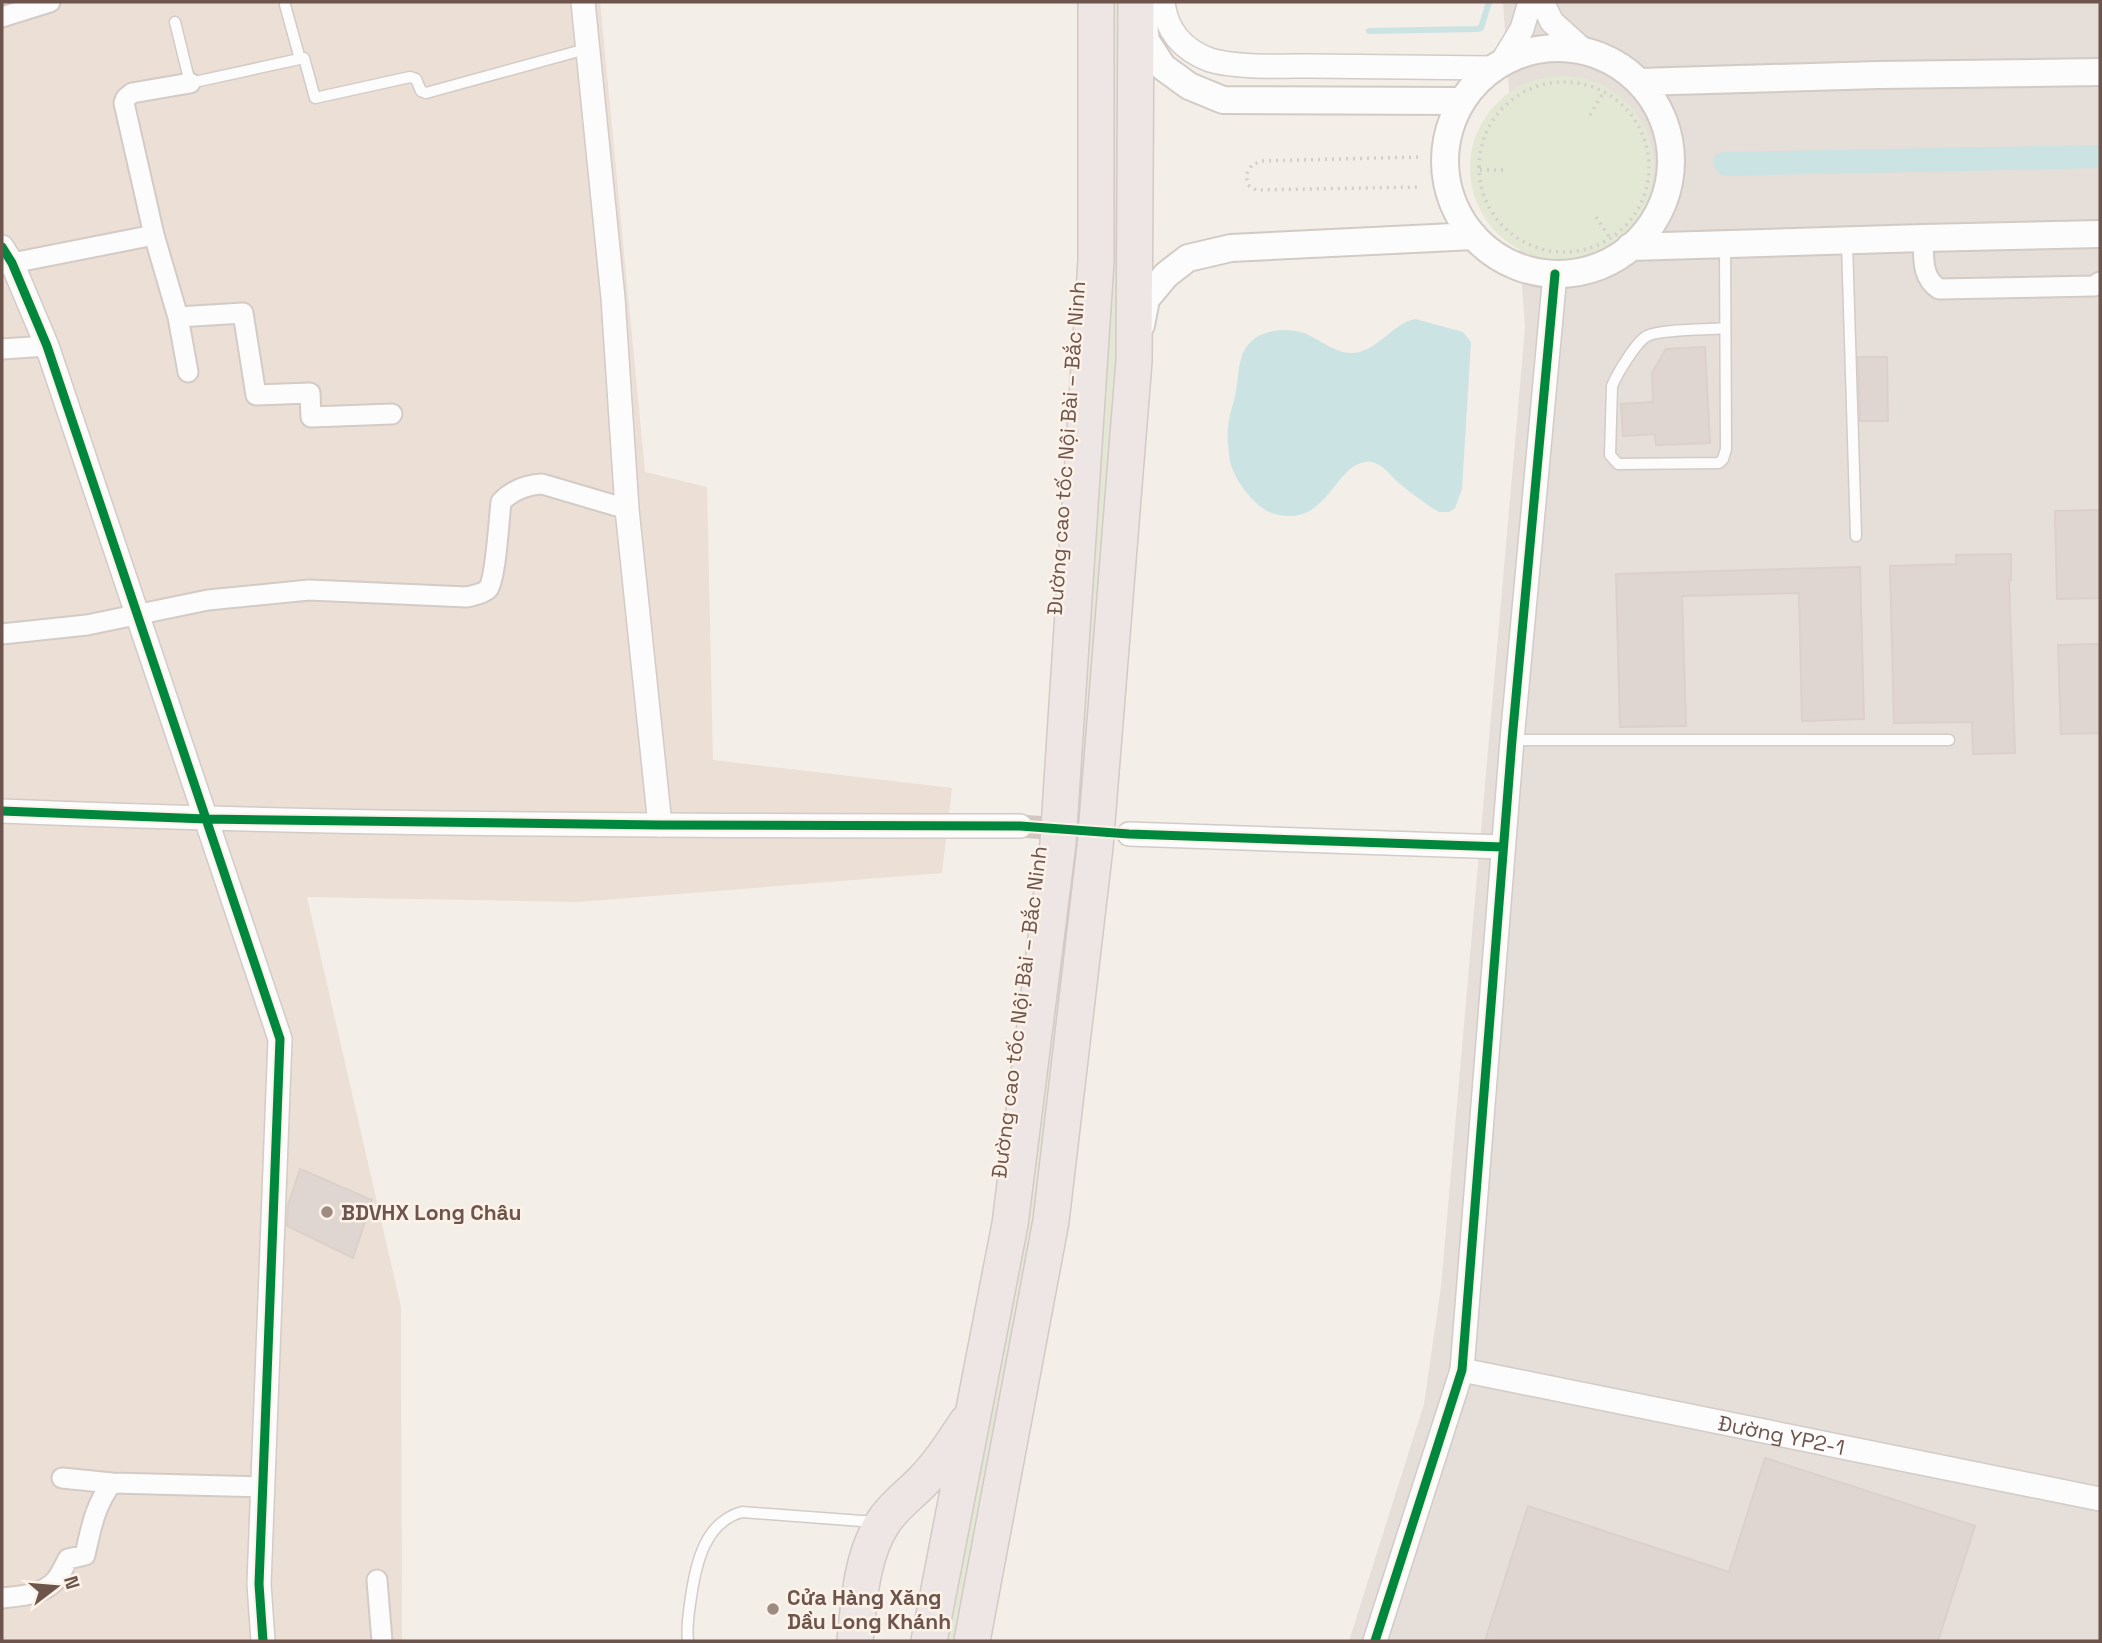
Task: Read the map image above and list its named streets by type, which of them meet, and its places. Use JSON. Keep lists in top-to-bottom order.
{
  "streets": {
    "highway": ["Đường cao tốc Nội Bài – Bắc Ninh"],
    "street": ["Đường YP2-1"]
  },
  "places": ["BDVHX Long Châu", "Cửa Hàng Xăng Dầu Long Khánh"],
  "north": "right"
}
